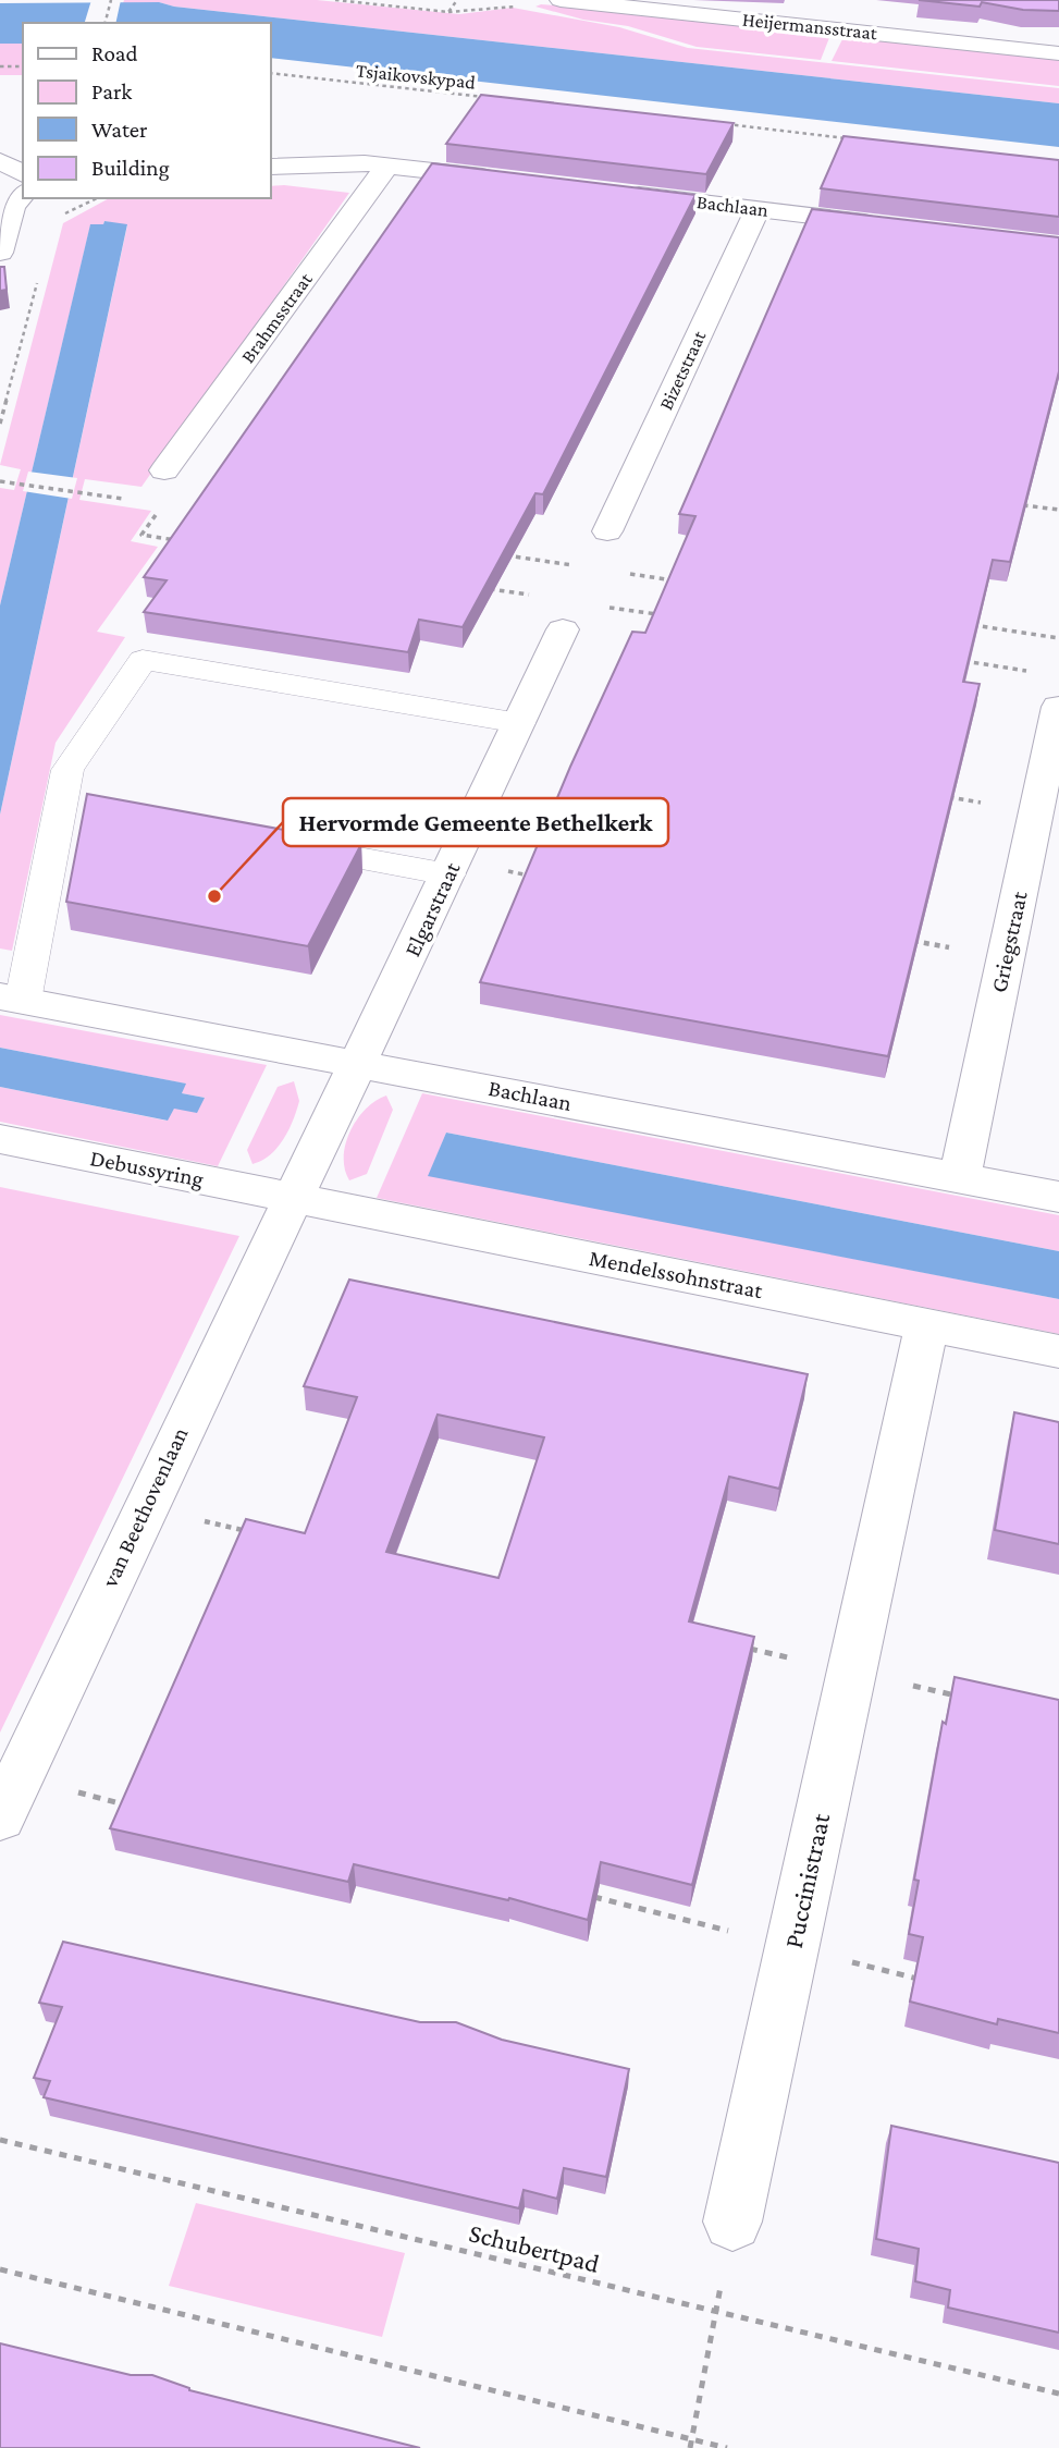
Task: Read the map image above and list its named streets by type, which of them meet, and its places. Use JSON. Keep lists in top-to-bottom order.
{
  "streets": {
    "street": [
      "Heijermansstraat",
      "Bachlaan",
      "Brahmsstraat",
      "Bizetstraat",
      "Elgarstraat",
      "Griegstraat",
      "Debussyring",
      "Mendelssohnstraat",
      "van Beethovenlaan",
      "Puccinistraat"
    ],
    "path": ["Tsjaikovskypad", "Schubertpad"]
  },
  "crossings": [
    ["Bachlaan", "Bizetstraat"],
    ["Bachlaan", "Elgarstraat"],
    ["Bachlaan", "Griegstraat"],
    ["Elgarstraat", "Debussyring"],
    ["Elgarstraat", "Mendelssohnstraat"],
    ["Elgarstraat", "van Beethovenlaan"],
    ["Debussyring", "Mendelssohnstraat"],
    ["Debussyring", "van Beethovenlaan"],
    ["Mendelssohnstraat", "van Beethovenlaan"],
    ["Mendelssohnstraat", "Puccinistraat"]
  ],
  "places": ["Hervormde Gemeente Bethelkerk"],
  "legend": [
    "Road",
    "Park",
    "Water",
    "Building"
  ]
}
